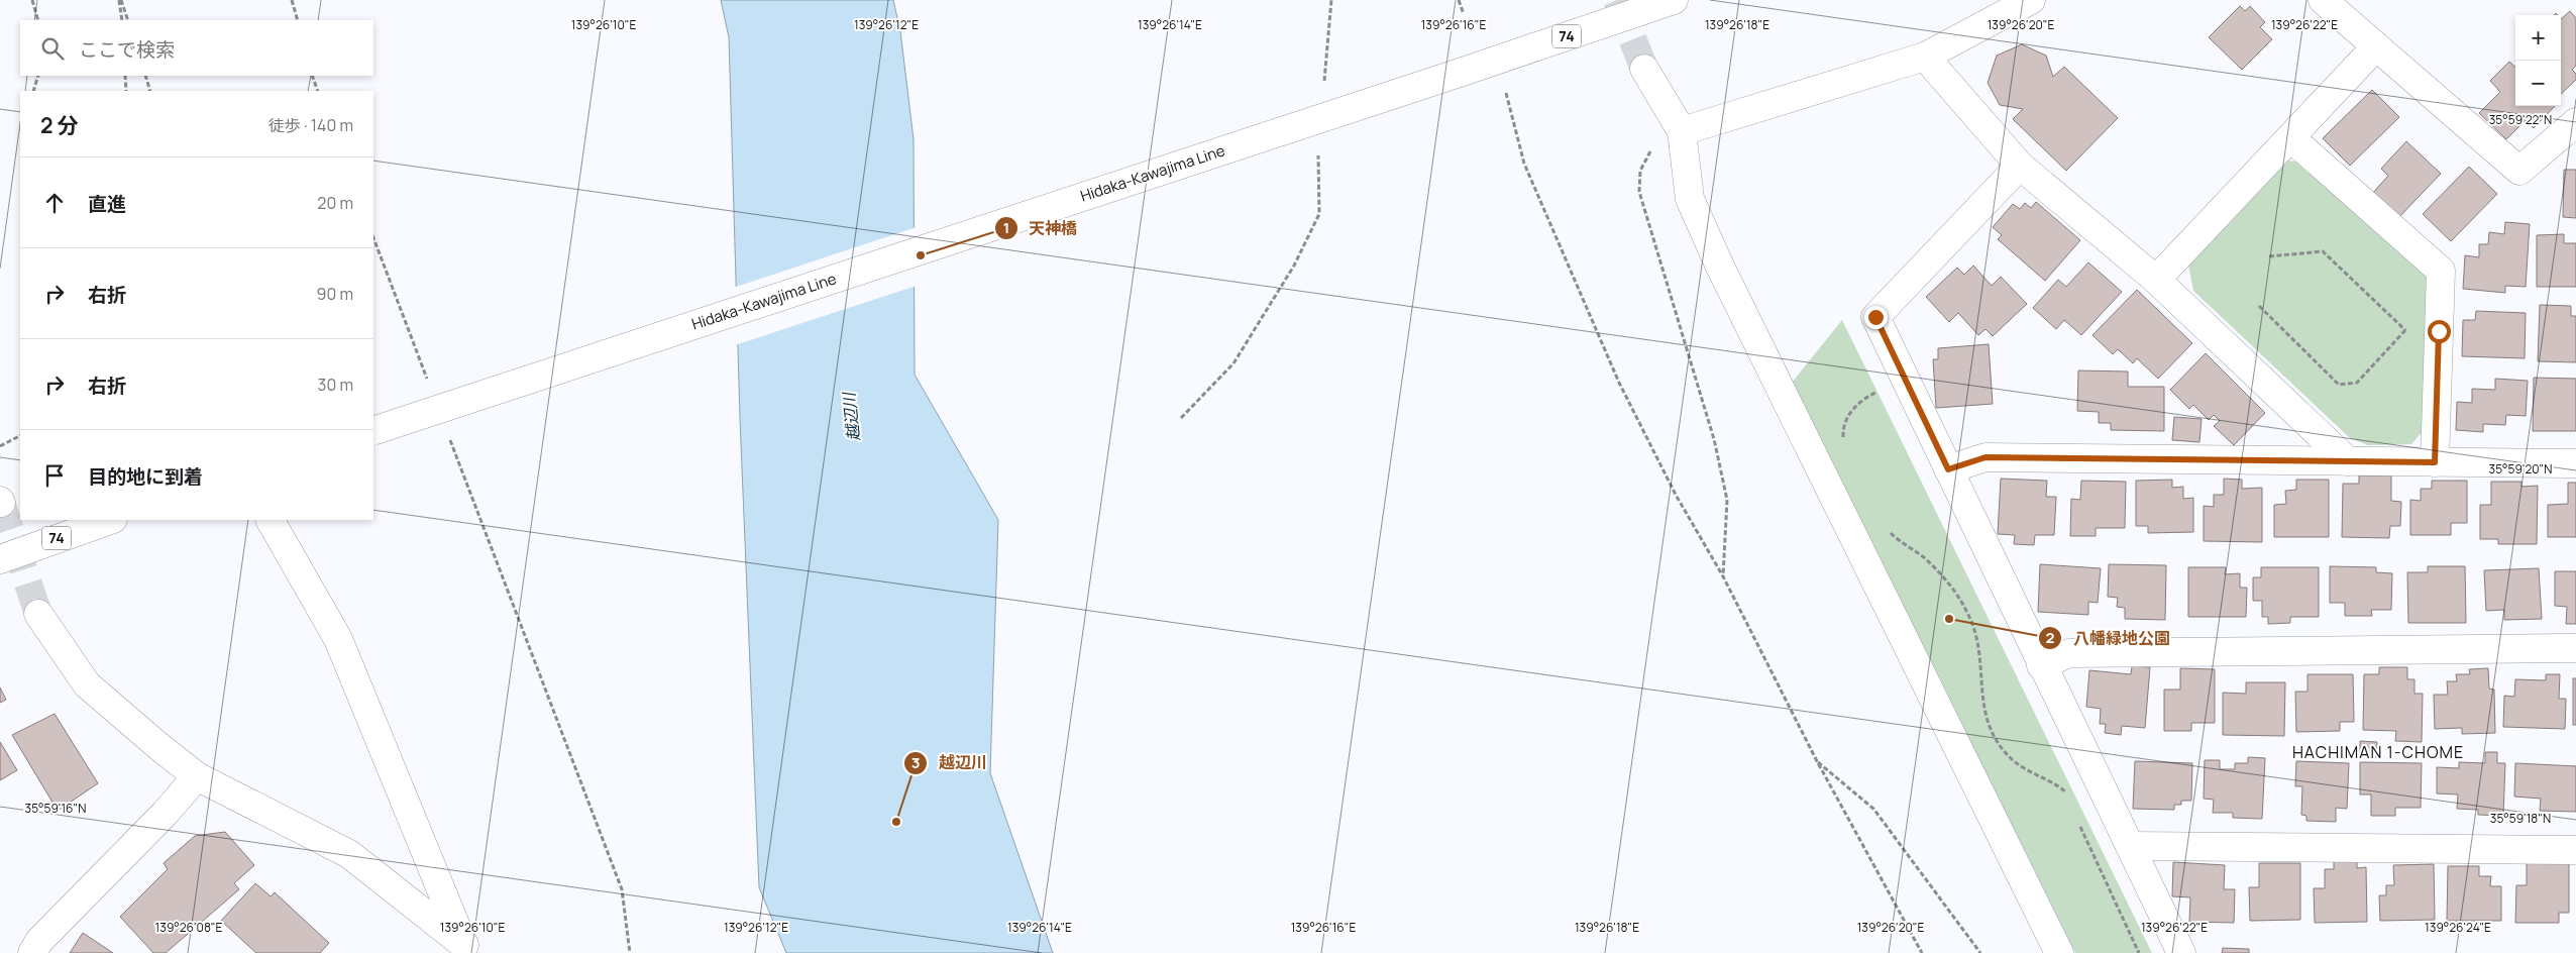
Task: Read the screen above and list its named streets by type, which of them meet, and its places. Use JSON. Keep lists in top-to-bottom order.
{
  "streets": {
    "street": ["74", "Hidaka-Kawajima Line"]
  },
  "districts": ["HACHIMAN 1-CHOME"],
  "water": ["越辺川"],
  "places": ["天神橋", "八幡緑地公園", "越辺川"],
  "page": {
    "map_buttons": ["+", "−"],
    "search": "ここで検索",
    "heading": ["2 分", "徒歩 · 140 m"],
    "list": [
      ["直進", "20 m"],
      ["右折", "90 m"],
      ["右折", "30 m"],
      "目的地に到着"
    ]
  },
  "coordinates": [
    "139°26'10\"E",
    "139°26'12\"E",
    "139°26'14\"E",
    "139°26'16\"E",
    "139°26'18\"E",
    "139°26'20\"E",
    "139°26'22\"E",
    "35°59'22\"N",
    "35°59'20\"N",
    "35°59'16\"N",
    "35°59'18\"N",
    "139°26'08\"E",
    "139°26'24\"E"
  ]
}
